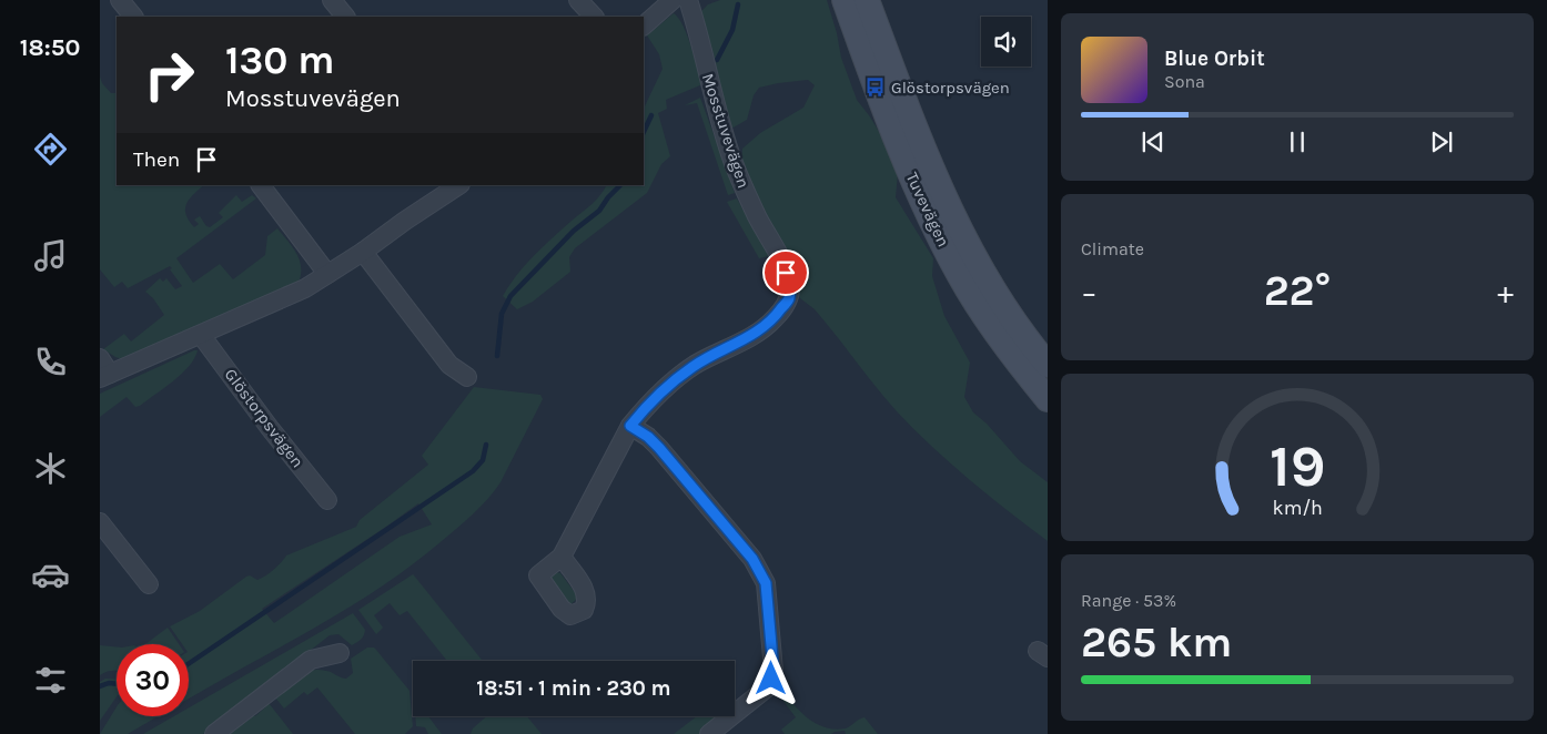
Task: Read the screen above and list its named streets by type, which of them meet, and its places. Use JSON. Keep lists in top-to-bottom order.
{
  "streets": {
    "main road": ["Tuvevägen"],
    "street": ["Mosstuvevägen", "Glöstorpsvägen"]
  },
  "places": {
    "bus stop": ["Glöstorpsvägen"]
  },
  "page": {
    "tabs": "18:50",
    "turn": ["130 m", "Mosstuvevägen"],
    "song": ["Blue Orbit", "Sona"],
    "then": "Then",
    "tile": [
      "Climate",
      ["Range · 53%", "265 km"]
    ],
    "heat": ["−", "22°", "+"],
    "limit": "30",
    "trip": "18:51 · 1 min · 230 m",
    "gauge": ["19", "km/h"]
  }
}
